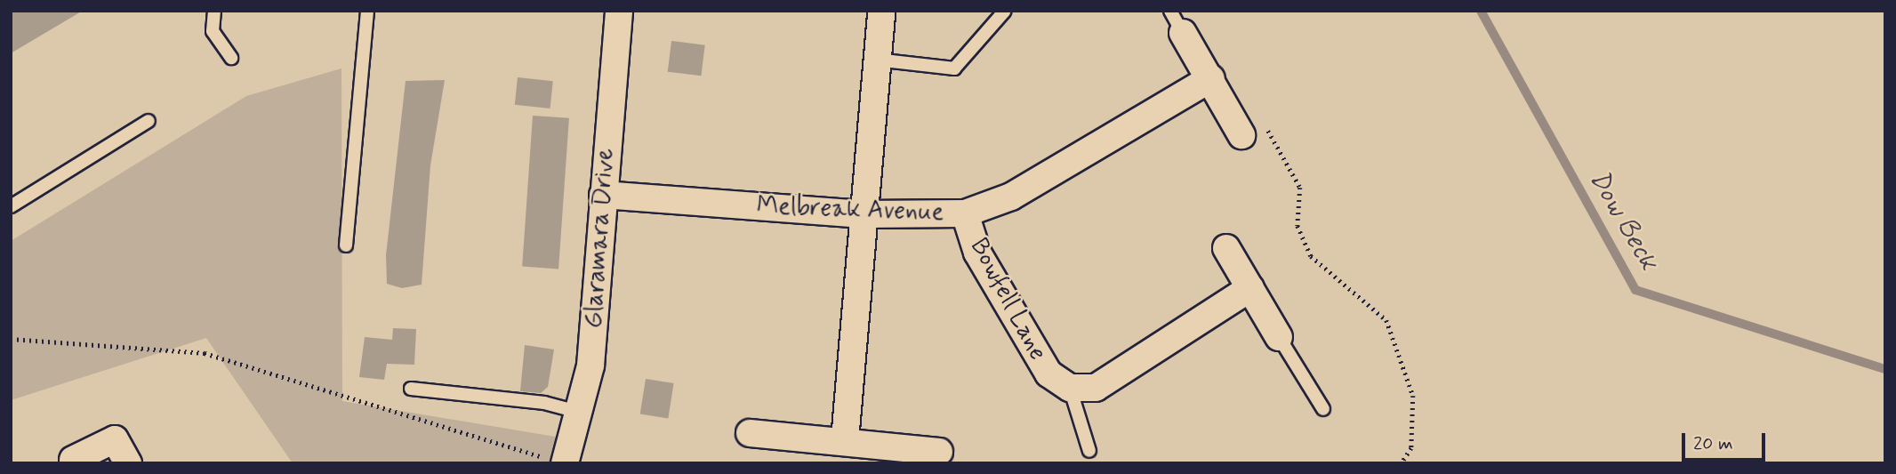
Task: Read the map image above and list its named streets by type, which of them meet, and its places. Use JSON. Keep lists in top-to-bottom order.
{
  "streets": {
    "street": ["Melbreak Avenue", "Glaramara Drive", "Bowfell Lane"]
  },
  "crossings": [
    ["Melbreak Avenue", "Glaramara Drive"],
    ["Melbreak Avenue", "Bowfell Lane"]
  ],
  "water": ["Dow Beck"],
  "scale_bar": "20 m"
}
